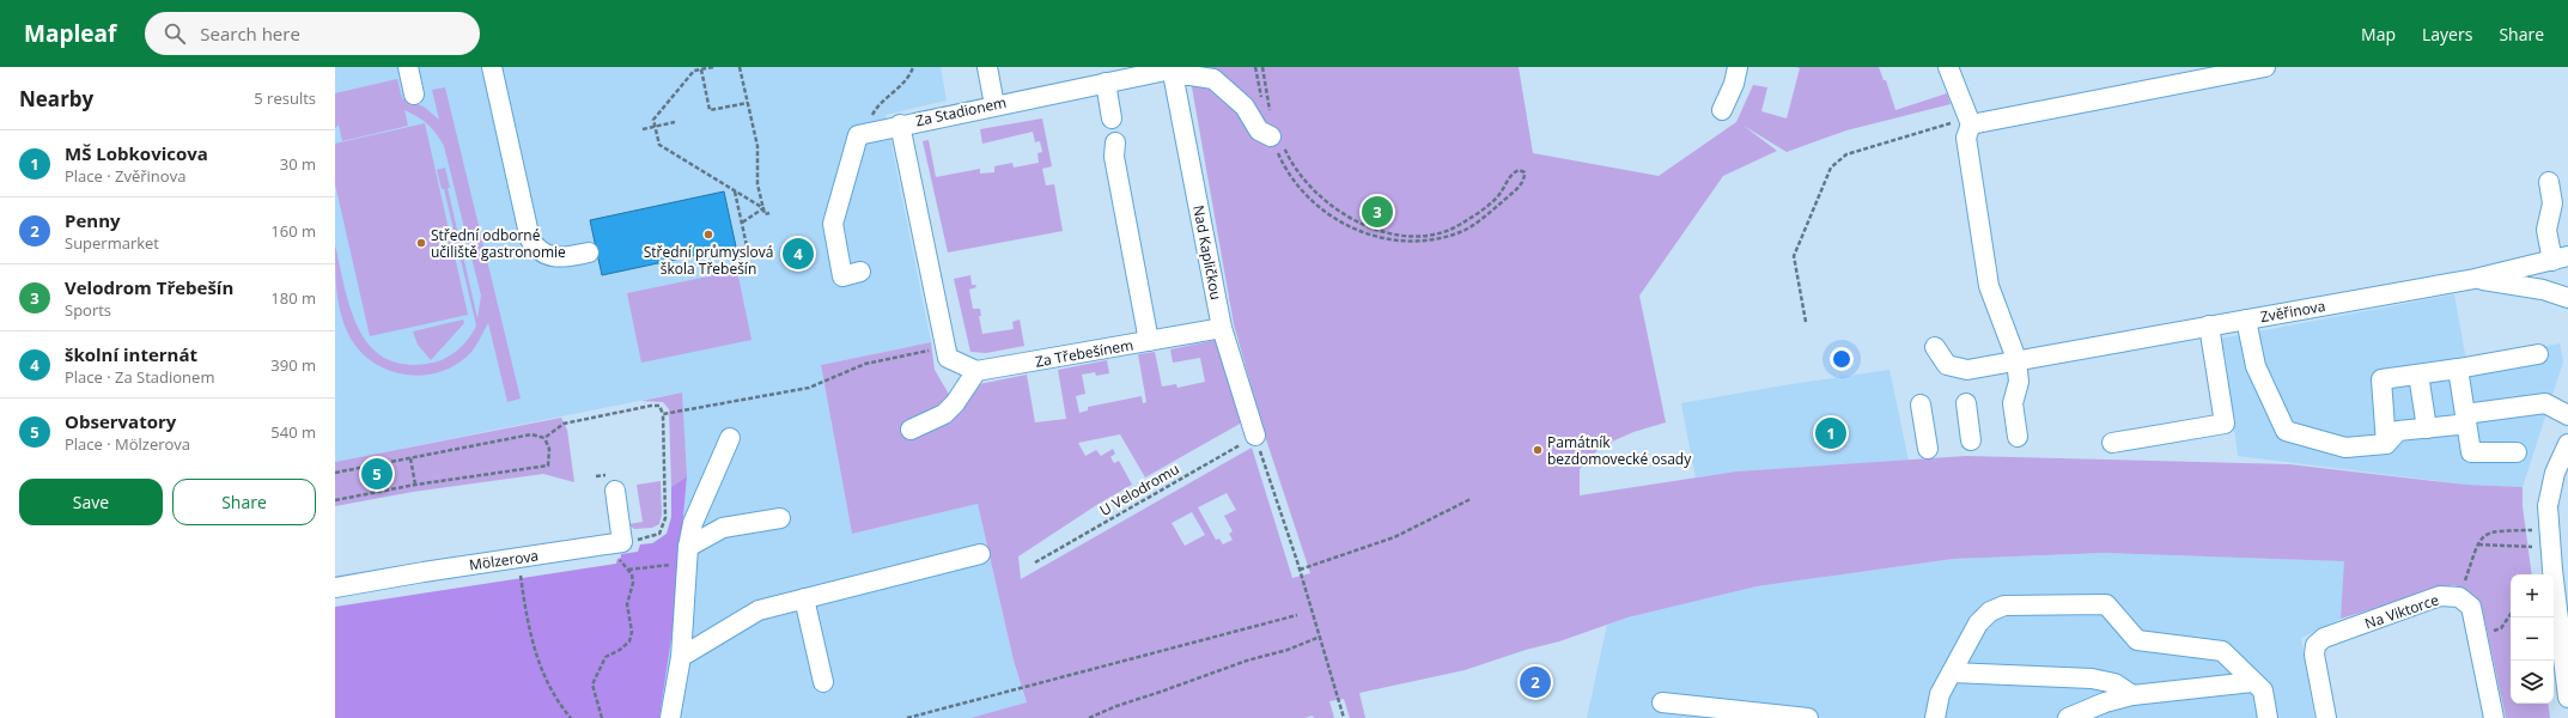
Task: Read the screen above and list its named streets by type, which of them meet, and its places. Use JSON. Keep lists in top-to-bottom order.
{
  "streets": {
    "street": [
      "Za Stadionem",
      "Nad Kapličkou",
      "Zvěřinova",
      "Za Třebešínem",
      "Mölzerova",
      "Na Viktorce"
    ],
    "path": ["U Velodromu"]
  },
  "crossings": [
    ["Za Stadionem", "Nad Kapličkou"],
    ["Nad Kapličkou", "Za Třebešínem"],
    ["Nad Kapličkou", "U Velodromu"]
  ],
  "places": ["Střední průmyslová škola Třebešín", "Střední odborné učiliště gastronomie", "Památník bezdomovecké osady"],
  "page": {
    "header": "Mapleaf",
    "search": "Search here",
    "nav": ["Map", "Layers", "Share"],
    "heading": ["Nearby", "5 results"],
    "list": [
      {
        "mark": "1",
        "name": "MŠ Lobkovicova",
        "note": "Place · Zvěřinova",
        "value": "30 m"
      },
      {
        "mark": "2",
        "name": "Penny",
        "note": "Supermarket",
        "value": "160 m"
      },
      {
        "mark": "3",
        "name": "Velodrom Třebešín",
        "note": "Sports",
        "value": "180 m"
      },
      {
        "mark": "4",
        "name": "školní internát",
        "note": "Place · Za Stadionem",
        "value": "390 m"
      },
      {
        "mark": "5",
        "name": "Observatory",
        "note": "Place · Mölzerova",
        "value": "540 m"
      }
    ],
    "pins": [
      "3",
      "4",
      "1",
      "5",
      "2"
    ],
    "buttons": ["Save", "Share"],
    "map_buttons": ["+", "−"]
  }
}
